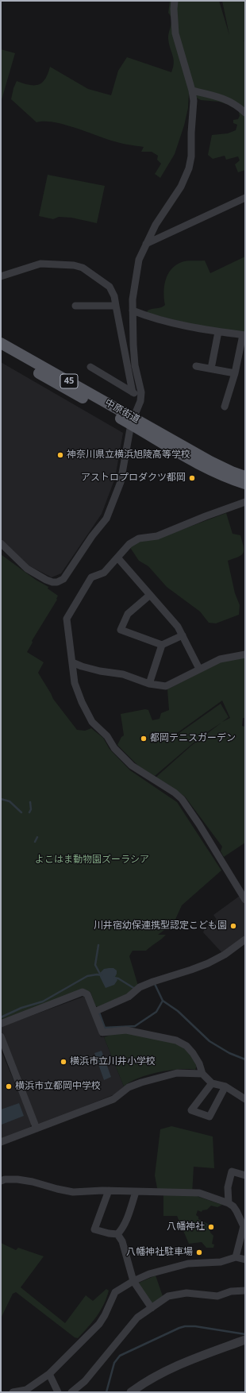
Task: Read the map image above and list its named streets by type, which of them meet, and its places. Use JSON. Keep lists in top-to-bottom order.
{
  "streets": {
    "main road": ["45", "中原街道"]
  },
  "parks": ["よこはま動物園ズーラシア"],
  "places": [
    "神奈川県立横浜旭陵高等学校",
    "アストロプロダクツ都岡",
    "都岡テニスガーデン",
    "川井宿幼保連携型認定こども園",
    "横浜市立川井小学校",
    "横浜市立都岡中学校",
    "八幡神社",
    "八幡神社駐車場"
  ]
}
